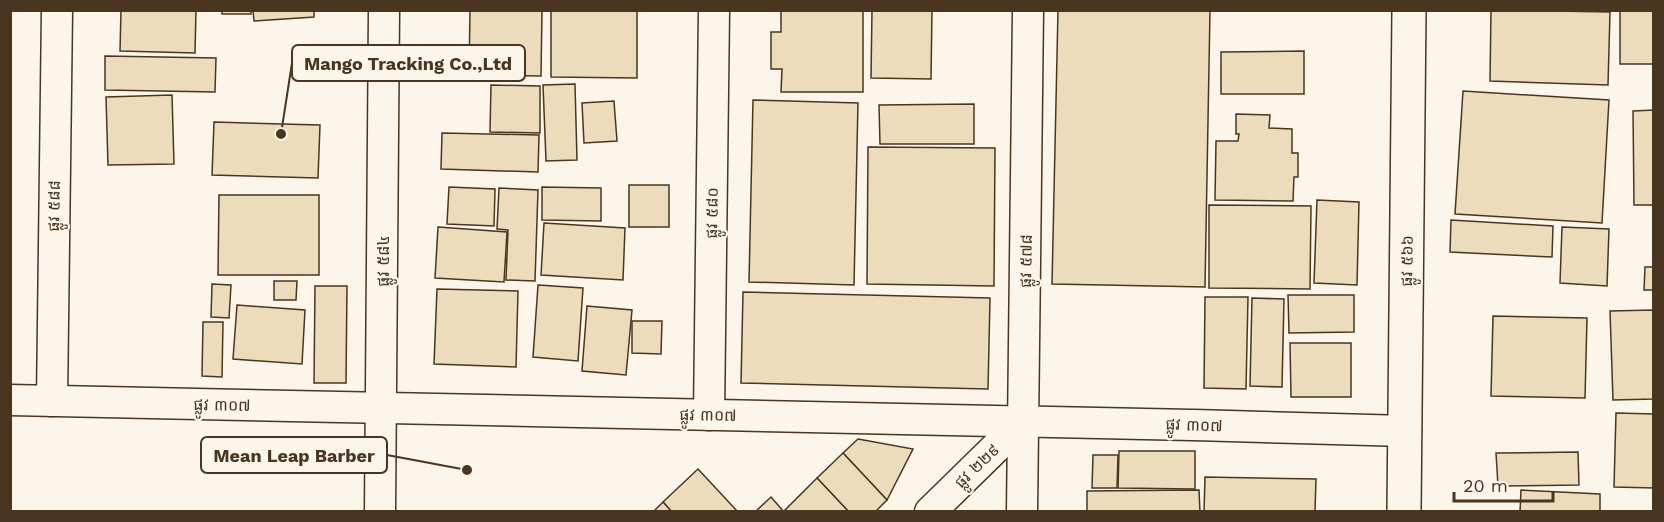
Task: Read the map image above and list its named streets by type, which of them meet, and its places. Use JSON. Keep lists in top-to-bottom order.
{
  "streets": {
    "street": [
      "ផ្លូវ ៥៨៨",
      "ផ្លូវ ៥៨០",
      "ផ្លូវ ៥៨៤",
      "ផ្លូវ ៥៧៨",
      "ផ្លូវ ៥៦៦",
      "ផ្លូវ ៣០៧",
      "ផ្លូវ ២២៩"
    ]
  },
  "crossings": [
    ["ផ្លូវ ៥៨៨", "ផ្លូវ ៣០៧"],
    ["ផ្លូវ ៥៨០", "ផ្លូវ ៣០៧"],
    ["ផ្លូវ ៥៨៤", "ផ្លូវ ៣០៧"],
    ["ផ្លូវ ៥៧៨", "ផ្លូវ ៣០៧"],
    ["ផ្លូវ ៥៧៨", "ផ្លូវ ២២៩"],
    ["ផ្លូវ ៥៦៦", "ផ្លូវ ៣០៧"],
    ["ផ្លូវ ៣០៧", "ផ្លូវ ២២៩"]
  ],
  "places": ["Mango Tracking Co.,Ltd", "Mean Leap Barber"],
  "scale_bar": "20 m"
}
